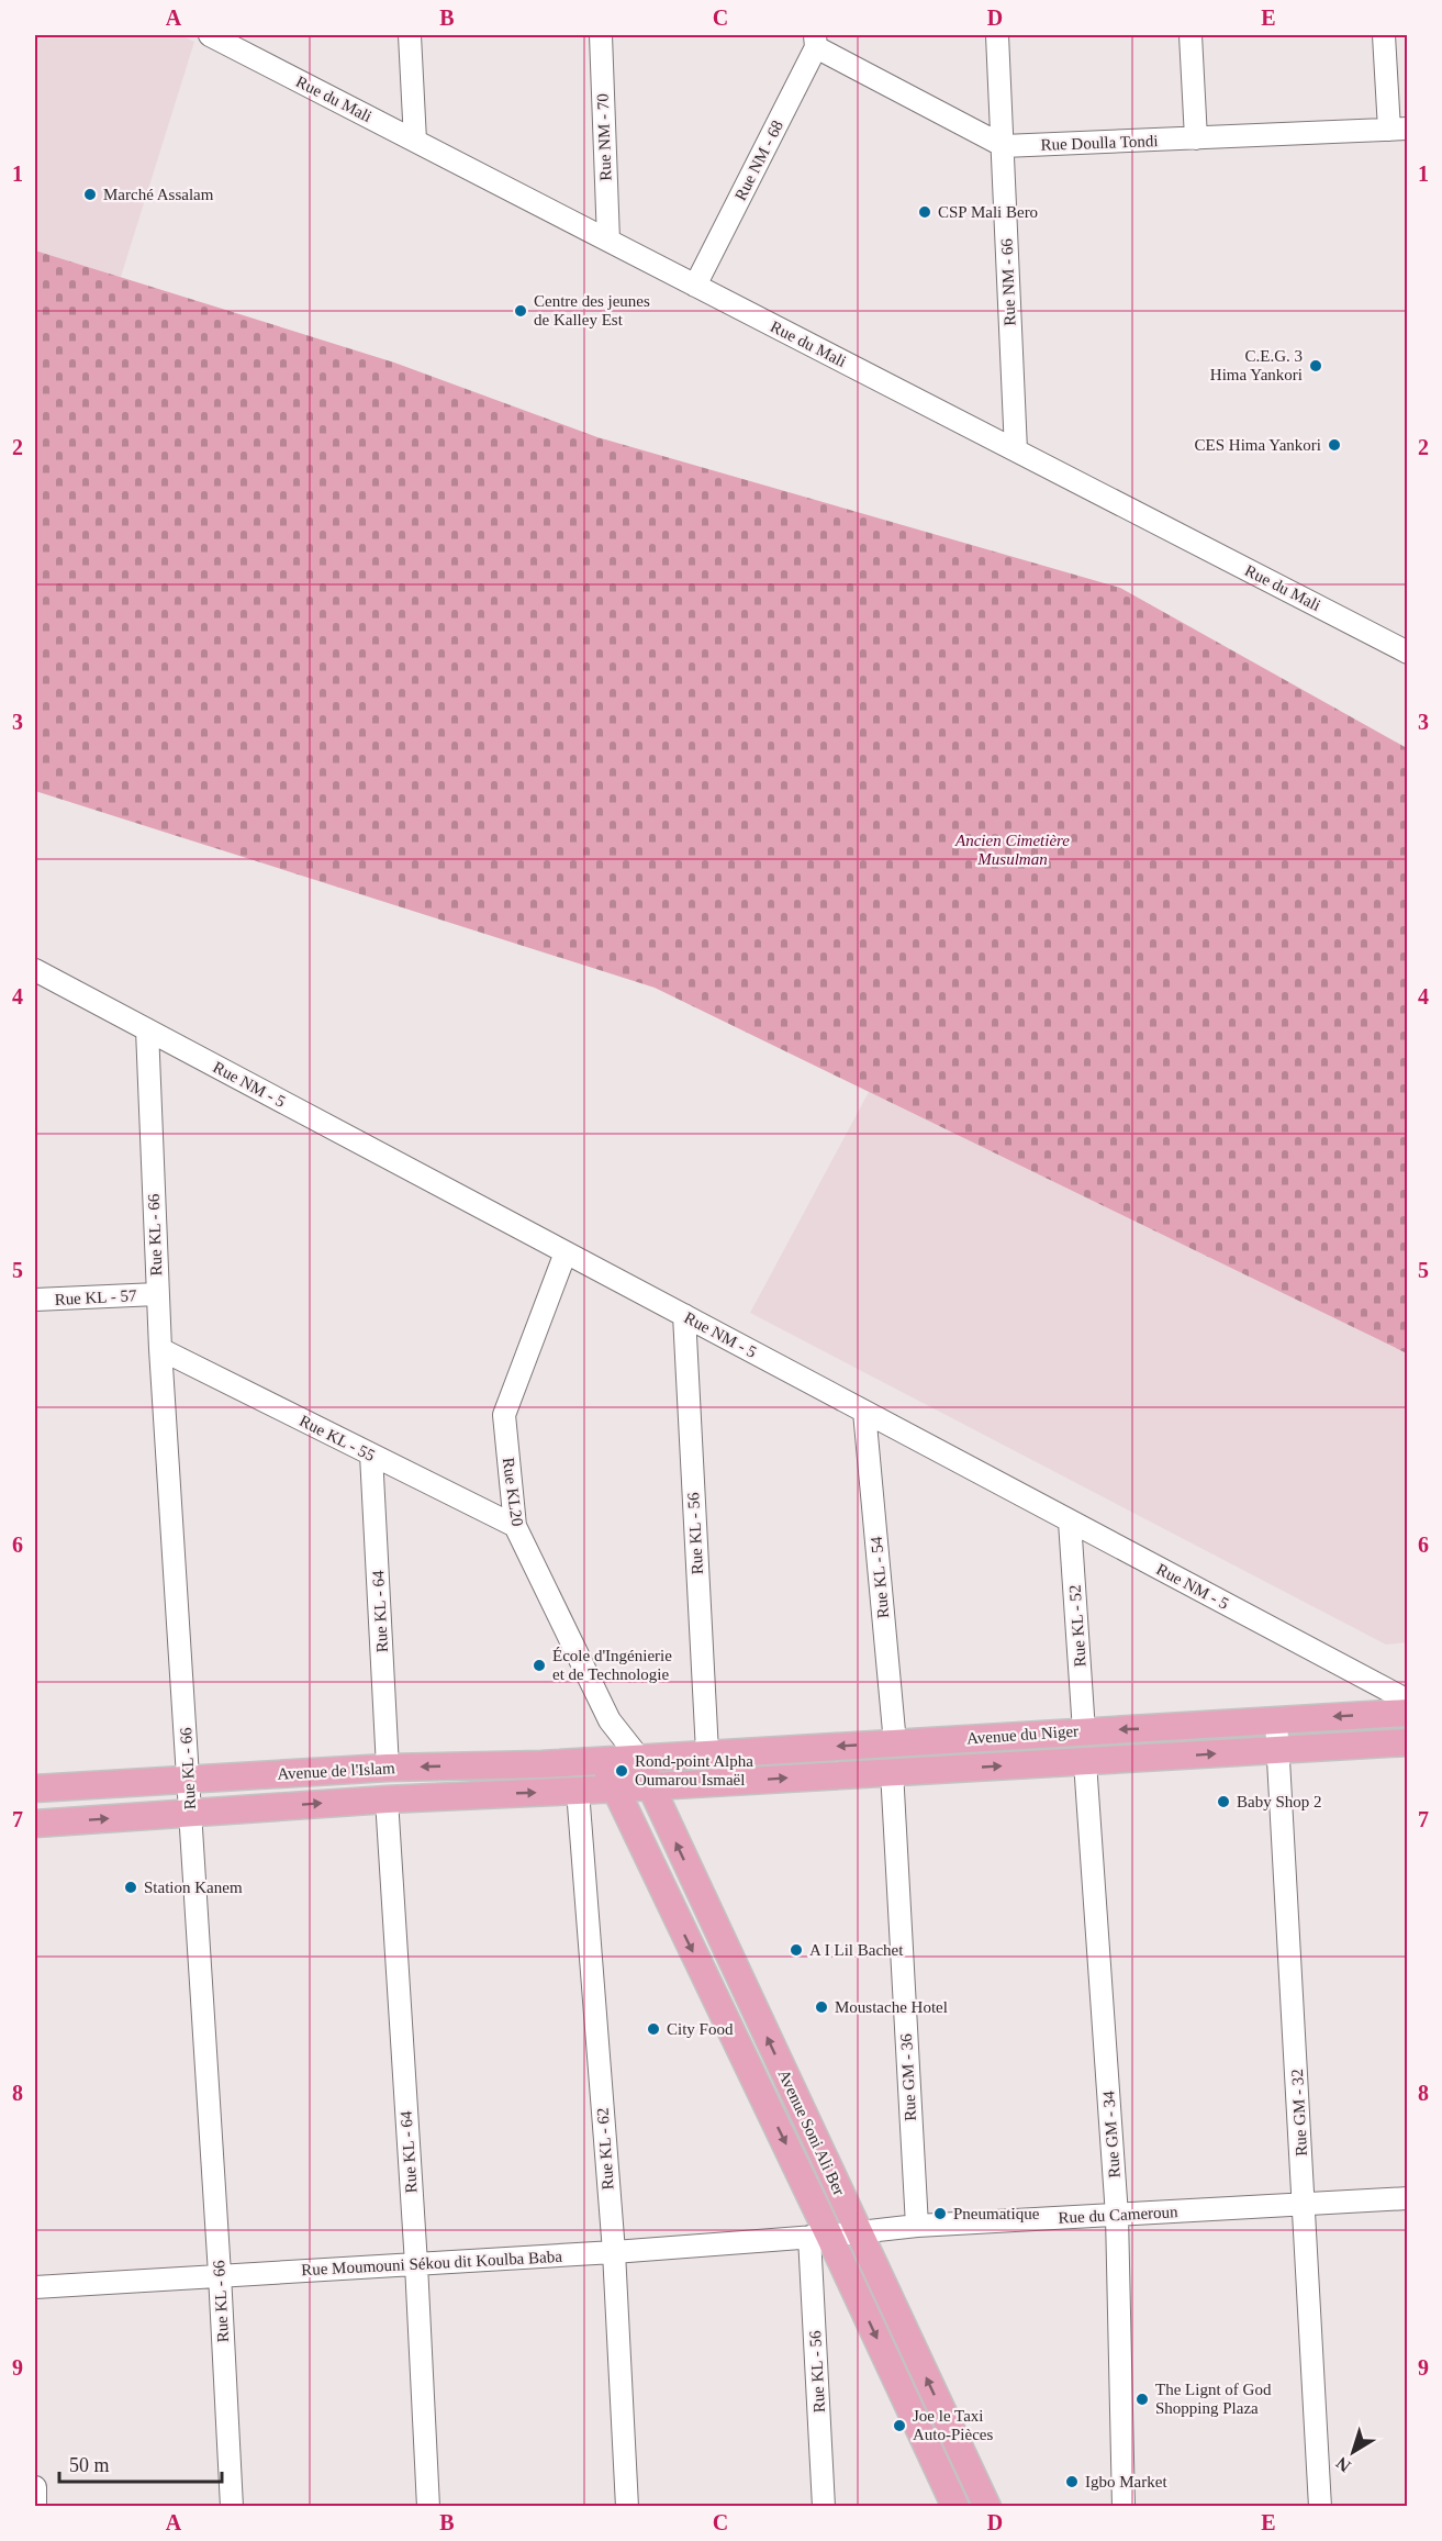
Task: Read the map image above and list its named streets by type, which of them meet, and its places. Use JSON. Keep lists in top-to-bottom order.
{
  "streets": {
    "main road": ["Avenue du Niger", "Avenue de l'Islam", "Avenue Soni Ali Ber"],
    "street": [
      "Rue du Mali",
      "Rue NM - 70",
      "Rue Doulla Tondi",
      "Rue NM - 68",
      "Rue NM - 66",
      "Rue NM - 5",
      "Rue KL - 66",
      "Rue KL - 57",
      "Rue KL - 55",
      "Rue KL20",
      "Rue KL - 56",
      "Rue KL - 54",
      "Rue KL - 64",
      "Rue KL - 52",
      "Rue GM - 36",
      "Rue GM - 32",
      "Rue GM - 34",
      "Rue KL - 62",
      "Rue du Cameroun",
      "Rue Moumouni Sékou dit Koulba Baba"
    ]
  },
  "crossings": [
    ["Rue du Mali", "Rue NM - 70"],
    ["Rue du Mali", "Rue NM - 68"],
    ["Rue du Mali", "Rue NM - 66"],
    ["Rue Doulla Tondi", "Rue NM - 66"],
    ["Rue NM - 5", "Rue KL - 66"],
    ["Rue NM - 5", "Rue KL20"],
    ["Rue NM - 5", "Rue KL - 56"],
    ["Rue NM - 5", "Rue KL - 54"],
    ["Rue NM - 5", "Rue KL - 52"],
    ["Rue KL - 66", "Rue KL - 57"],
    ["Rue KL - 66", "Rue KL - 55"],
    ["Rue KL - 66", "Avenue de l'Islam"],
    ["Rue KL - 66", "Rue Moumouni Sékou dit Koulba Baba"],
    ["Rue KL - 55", "Rue KL20"],
    ["Rue KL - 55", "Rue KL - 64"],
    ["Rue KL20", "Avenue du Niger"],
    ["Rue KL20", "Avenue de l'Islam"],
    ["Rue KL20", "Avenue Soni Ali Ber"],
    ["Rue KL - 56", "Avenue du Niger"],
    ["Rue KL - 56", "Avenue Soni Ali Ber"],
    ["Rue KL - 56", "Rue du Cameroun"],
    ["Rue KL - 56", "Rue Moumouni Sékou dit Koulba Baba"],
    ["Rue KL - 54", "Avenue du Niger"],
    ["Rue KL - 64", "Avenue de l'Islam"],
    ["Rue KL - 64", "Rue Moumouni Sékou dit Koulba Baba"],
    ["Rue KL - 52", "Avenue du Niger"],
    ["Avenue du Niger", "Avenue de l'Islam"],
    ["Avenue du Niger", "Rue GM - 36"],
    ["Avenue du Niger", "Rue GM - 32"],
    ["Avenue du Niger", "Avenue Soni Ali Ber"],
    ["Avenue du Niger", "Rue GM - 34"],
    ["Avenue de l'Islam", "Avenue Soni Ali Ber"],
    ["Avenue de l'Islam", "Rue KL - 62"],
    ["Rue GM - 36", "Rue du Cameroun"],
    ["Rue GM - 32", "Rue du Cameroun"],
    ["Avenue Soni Ali Ber", "Rue du Cameroun"],
    ["Avenue Soni Ali Ber", "Rue Moumouni Sékou dit Koulba Baba"],
    ["Rue GM - 34", "Rue du Cameroun"],
    ["Rue KL - 62", "Rue Moumouni Sékou dit Koulba Baba"],
    ["Rue du Cameroun", "Rue Moumouni Sékou dit Koulba Baba"]
  ],
  "parks": ["Ancien Cimetière Musulman"],
  "places": [
    "Marché Assalam",
    "CSP Mali Bero",
    "Centre des jeunes de Kalley Est",
    "C.E.G. 3 Hima Yankori",
    "CES Hima Yankori",
    "École d'Ingénierie et de Technologie",
    "Rond-point Alpha Oumarou Ismaël",
    "Baby Shop 2",
    "Station Kanem",
    "A I Lil Bachet",
    "Moustache Hotel",
    "City Food",
    "Pneumatique",
    "The Lignt of God Shopping Plaza",
    "Joe le Taxi Auto-Pièces",
    "Igbo Market"
  ],
  "scale_bar": "50 m",
  "north": "bottom left",
  "grid": {
    "columns": [
      "A",
      "B",
      "C",
      "D",
      "E"
    ],
    "rows": [
      "1",
      "2",
      "3",
      "4",
      "5",
      "6",
      "7",
      "8",
      "9"
    ]
  }
}
